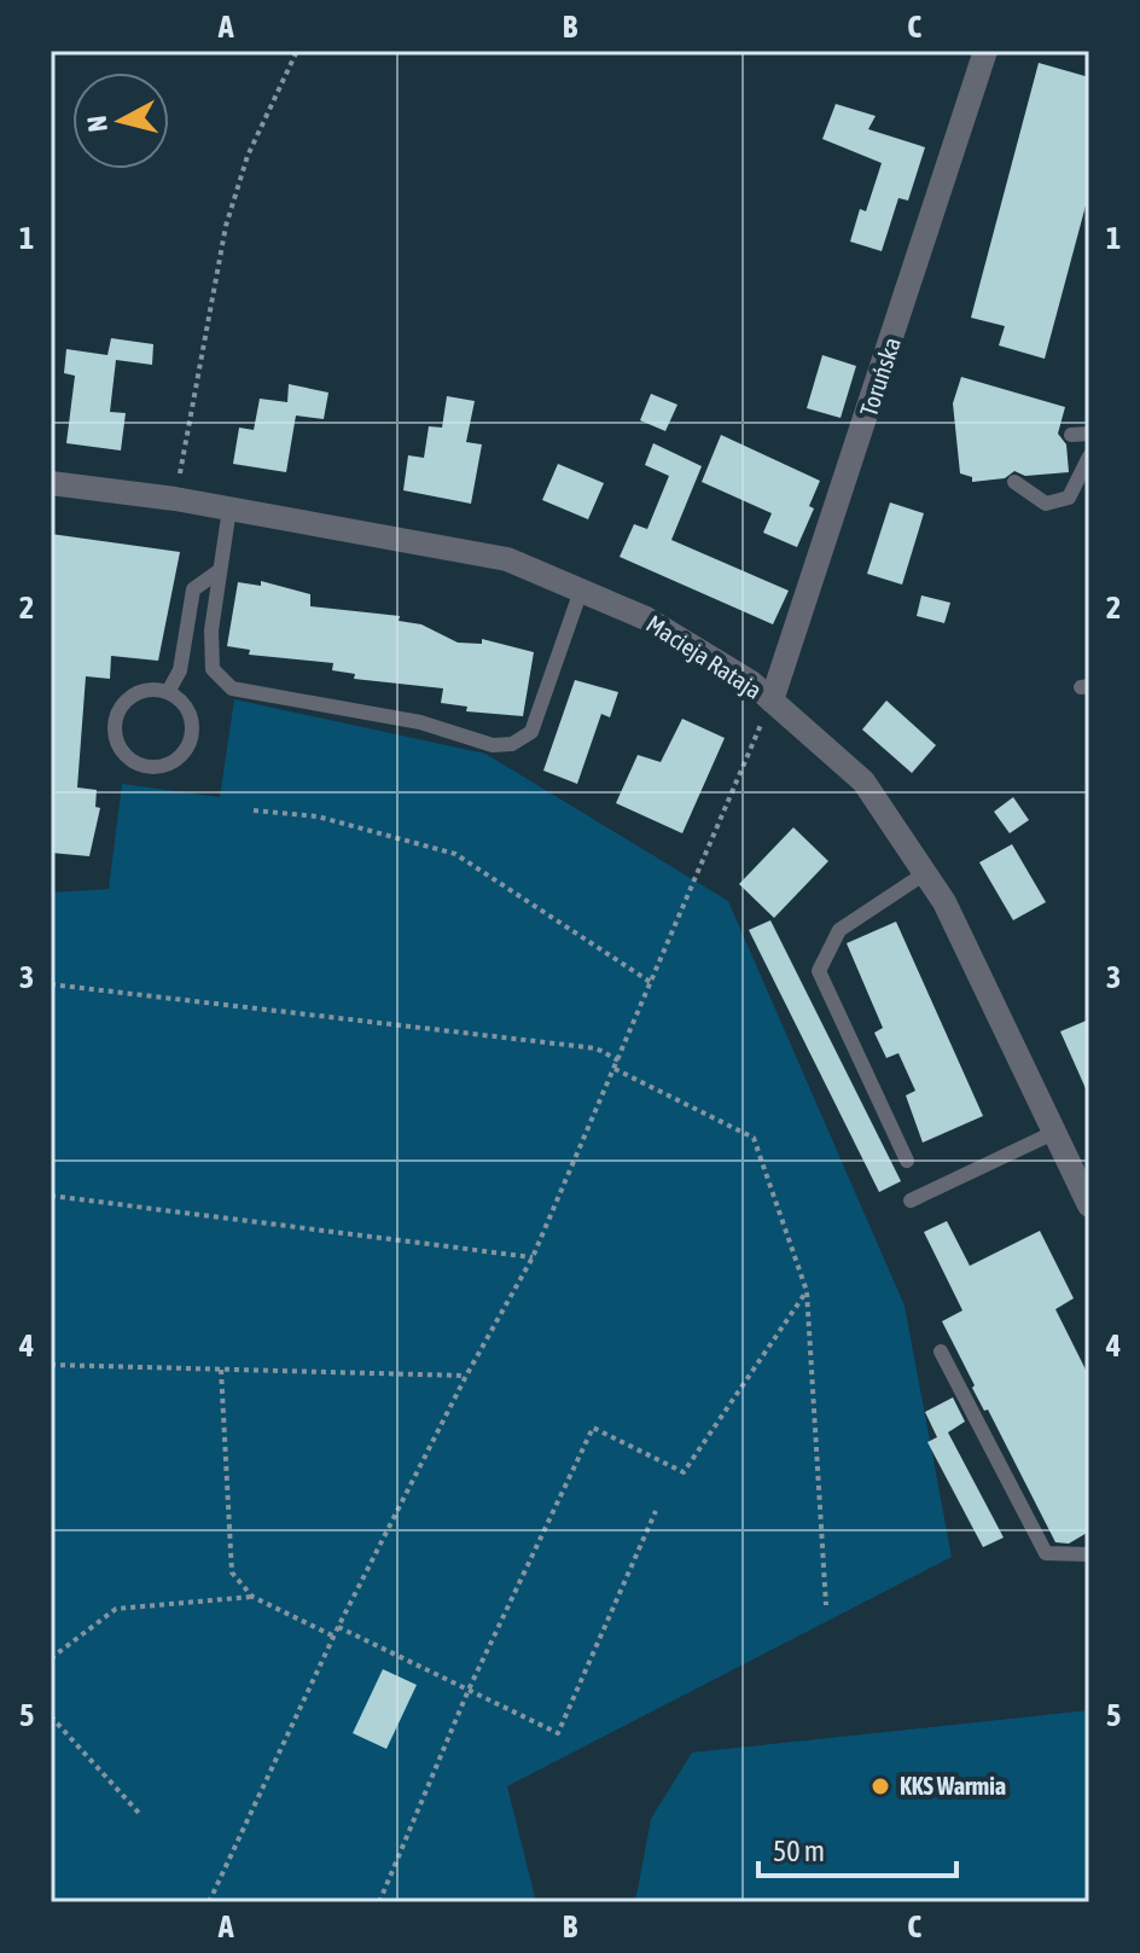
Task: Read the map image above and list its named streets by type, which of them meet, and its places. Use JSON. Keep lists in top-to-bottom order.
{
  "streets": {
    "street": ["Toruńska", "Macieja Rataja"]
  },
  "crossings": [
    ["Toruńska", "Macieja Rataja"]
  ],
  "places": ["KKS Warmia"],
  "scale_bar": "50 m",
  "north": "left",
  "grid": {
    "columns": ["A", "B", "C"],
    "rows": [
      "1",
      "2",
      "3",
      "4",
      "5"
    ]
  }
}
